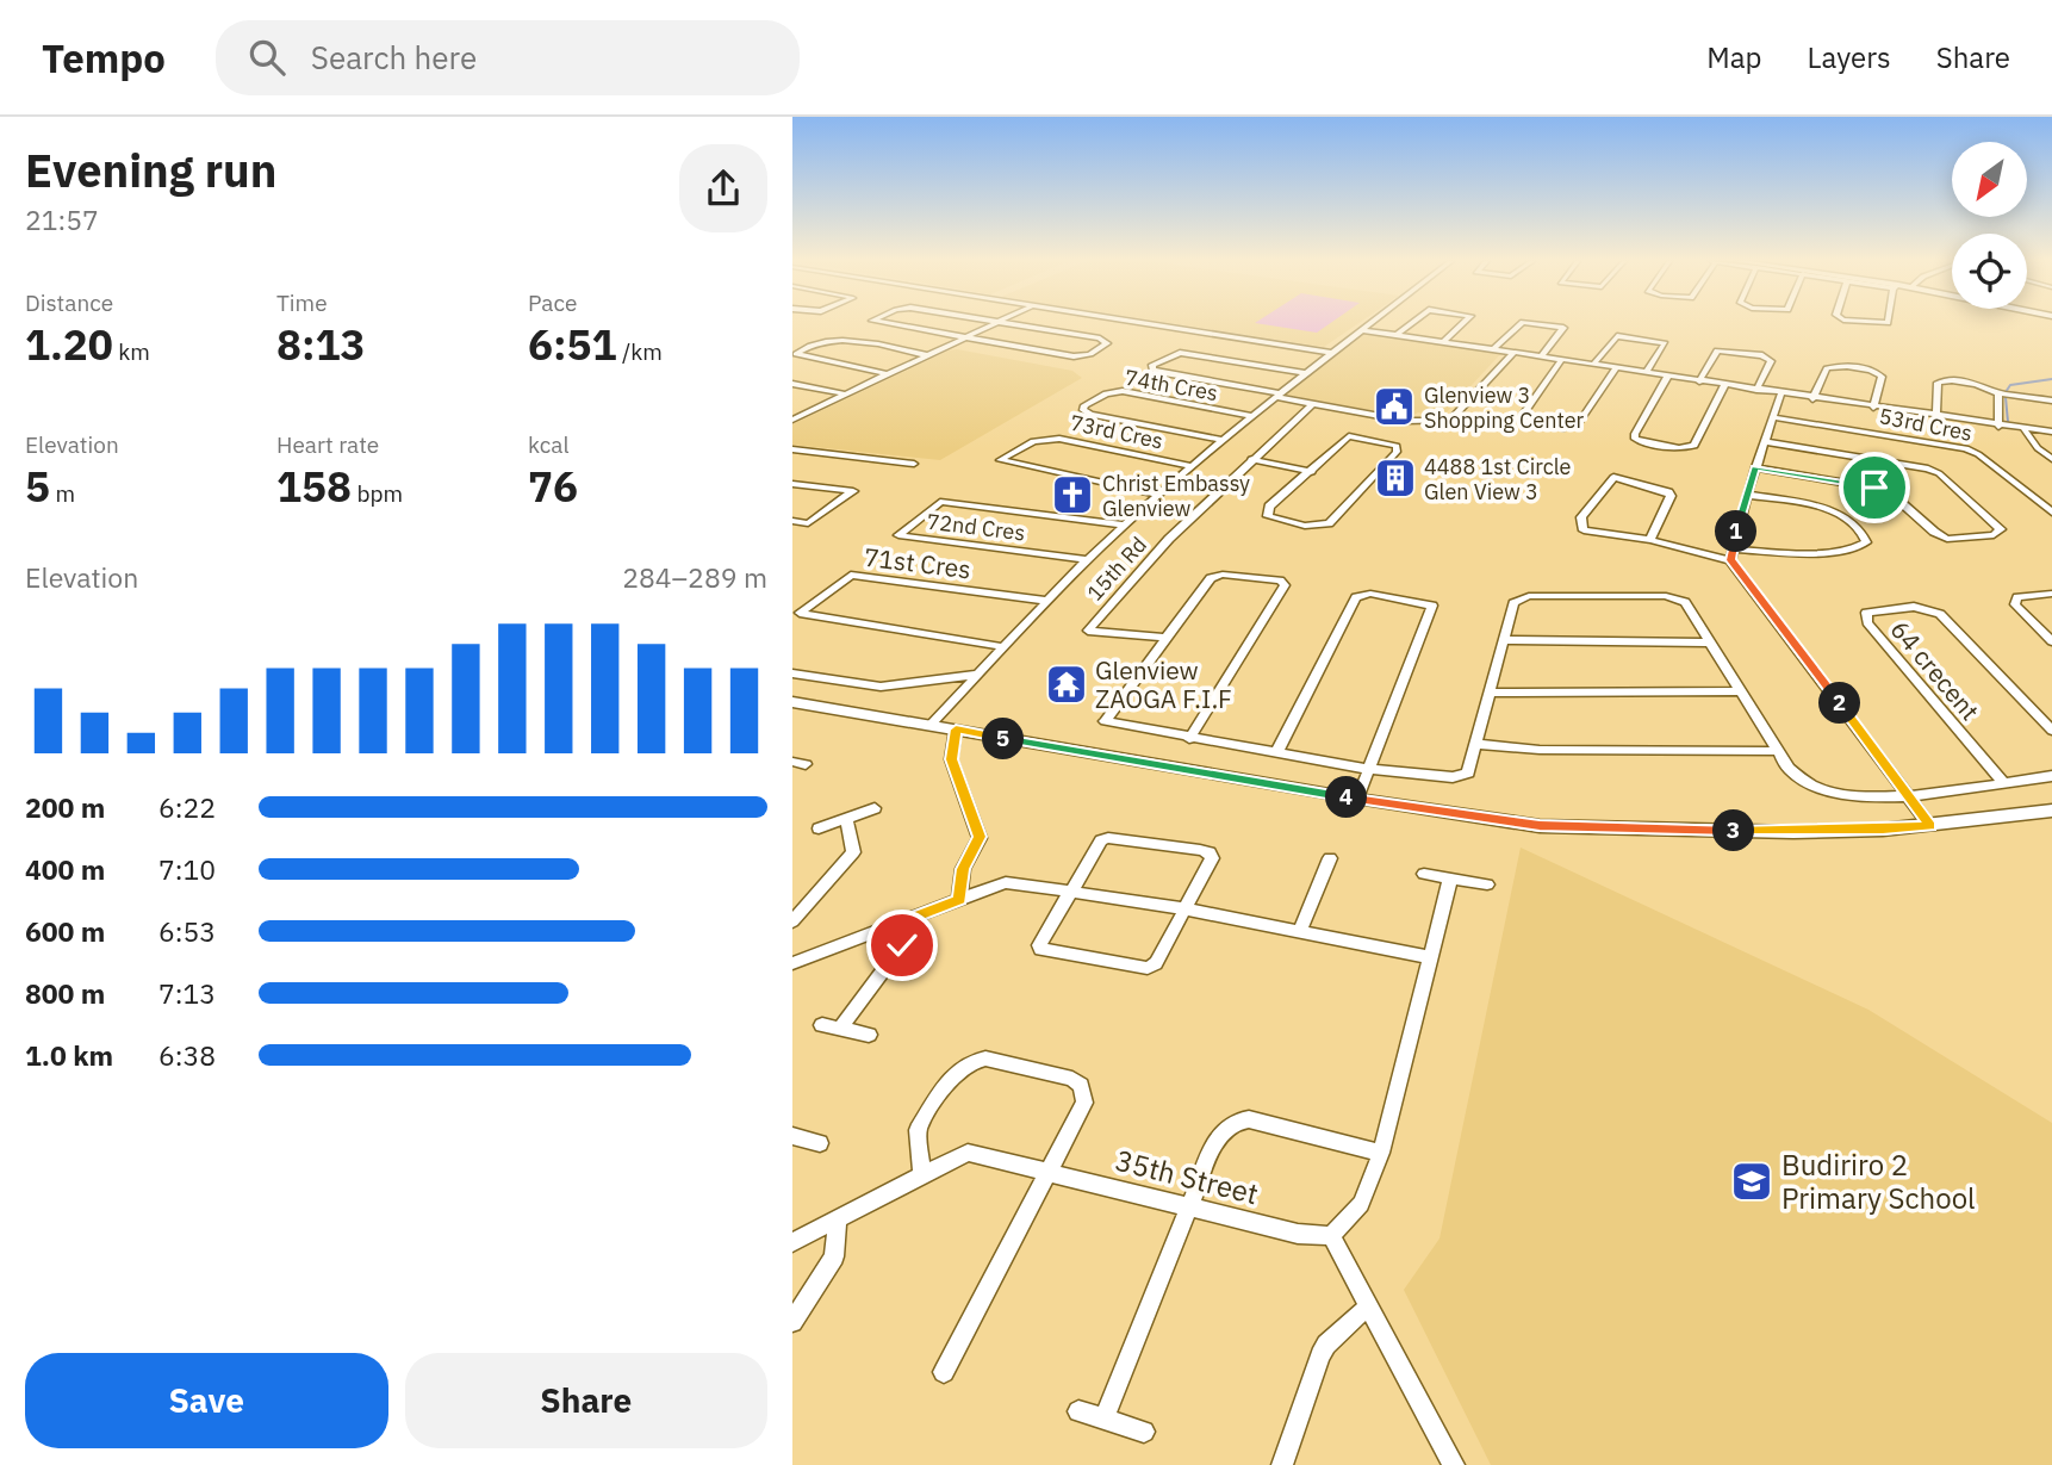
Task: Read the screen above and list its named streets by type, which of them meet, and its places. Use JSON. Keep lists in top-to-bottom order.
{
  "streets": {
    "street": [
      "74th Cres",
      "53rd Cres",
      "73rd Cres",
      "72nd Cres",
      "71st Cres",
      "15th Rd",
      "64 crecent",
      "35th Street"
    ]
  },
  "places": {
    "public building": ["Glenview 3 Shopping Center"],
    "building": ["4488 1st Circle Glen View 3"],
    "church": ["Christ Embassy Glenview"],
    "temple": ["Glenview ZAOGA F.I.F"],
    "school or university": ["Budiriro 2 Primary School"]
  },
  "north": "bottom left",
  "page": {
    "header": "Tempo",
    "search": "Search here",
    "nav": ["Map", "Layers", "Share"],
    "heading": ["Evening run", "21:57"],
    "stats": [
      ["Distance", "1.20 km"],
      ["Time", "8:13"],
      ["Pace", "6:51 /km"],
      ["Elevation", "5 m"],
      ["Heart rate", "158 bpm"],
      ["kcal", "76"]
    ],
    "pins": [
      "1",
      "2",
      "5",
      "4",
      "3"
    ],
    "chart": ["Elevation", "284–289 m"],
    "list": [
      {
        "name": "200 m",
        "note": "6:22"
      },
      {
        "name": "400 m",
        "note": "7:10"
      },
      {
        "name": "600 m",
        "note": "6:53"
      },
      {
        "name": "800 m",
        "note": "7:13"
      },
      {
        "name": "1.0 km",
        "note": "6:38"
      }
    ],
    "buttons": ["Save", "Share"]
  }
}
